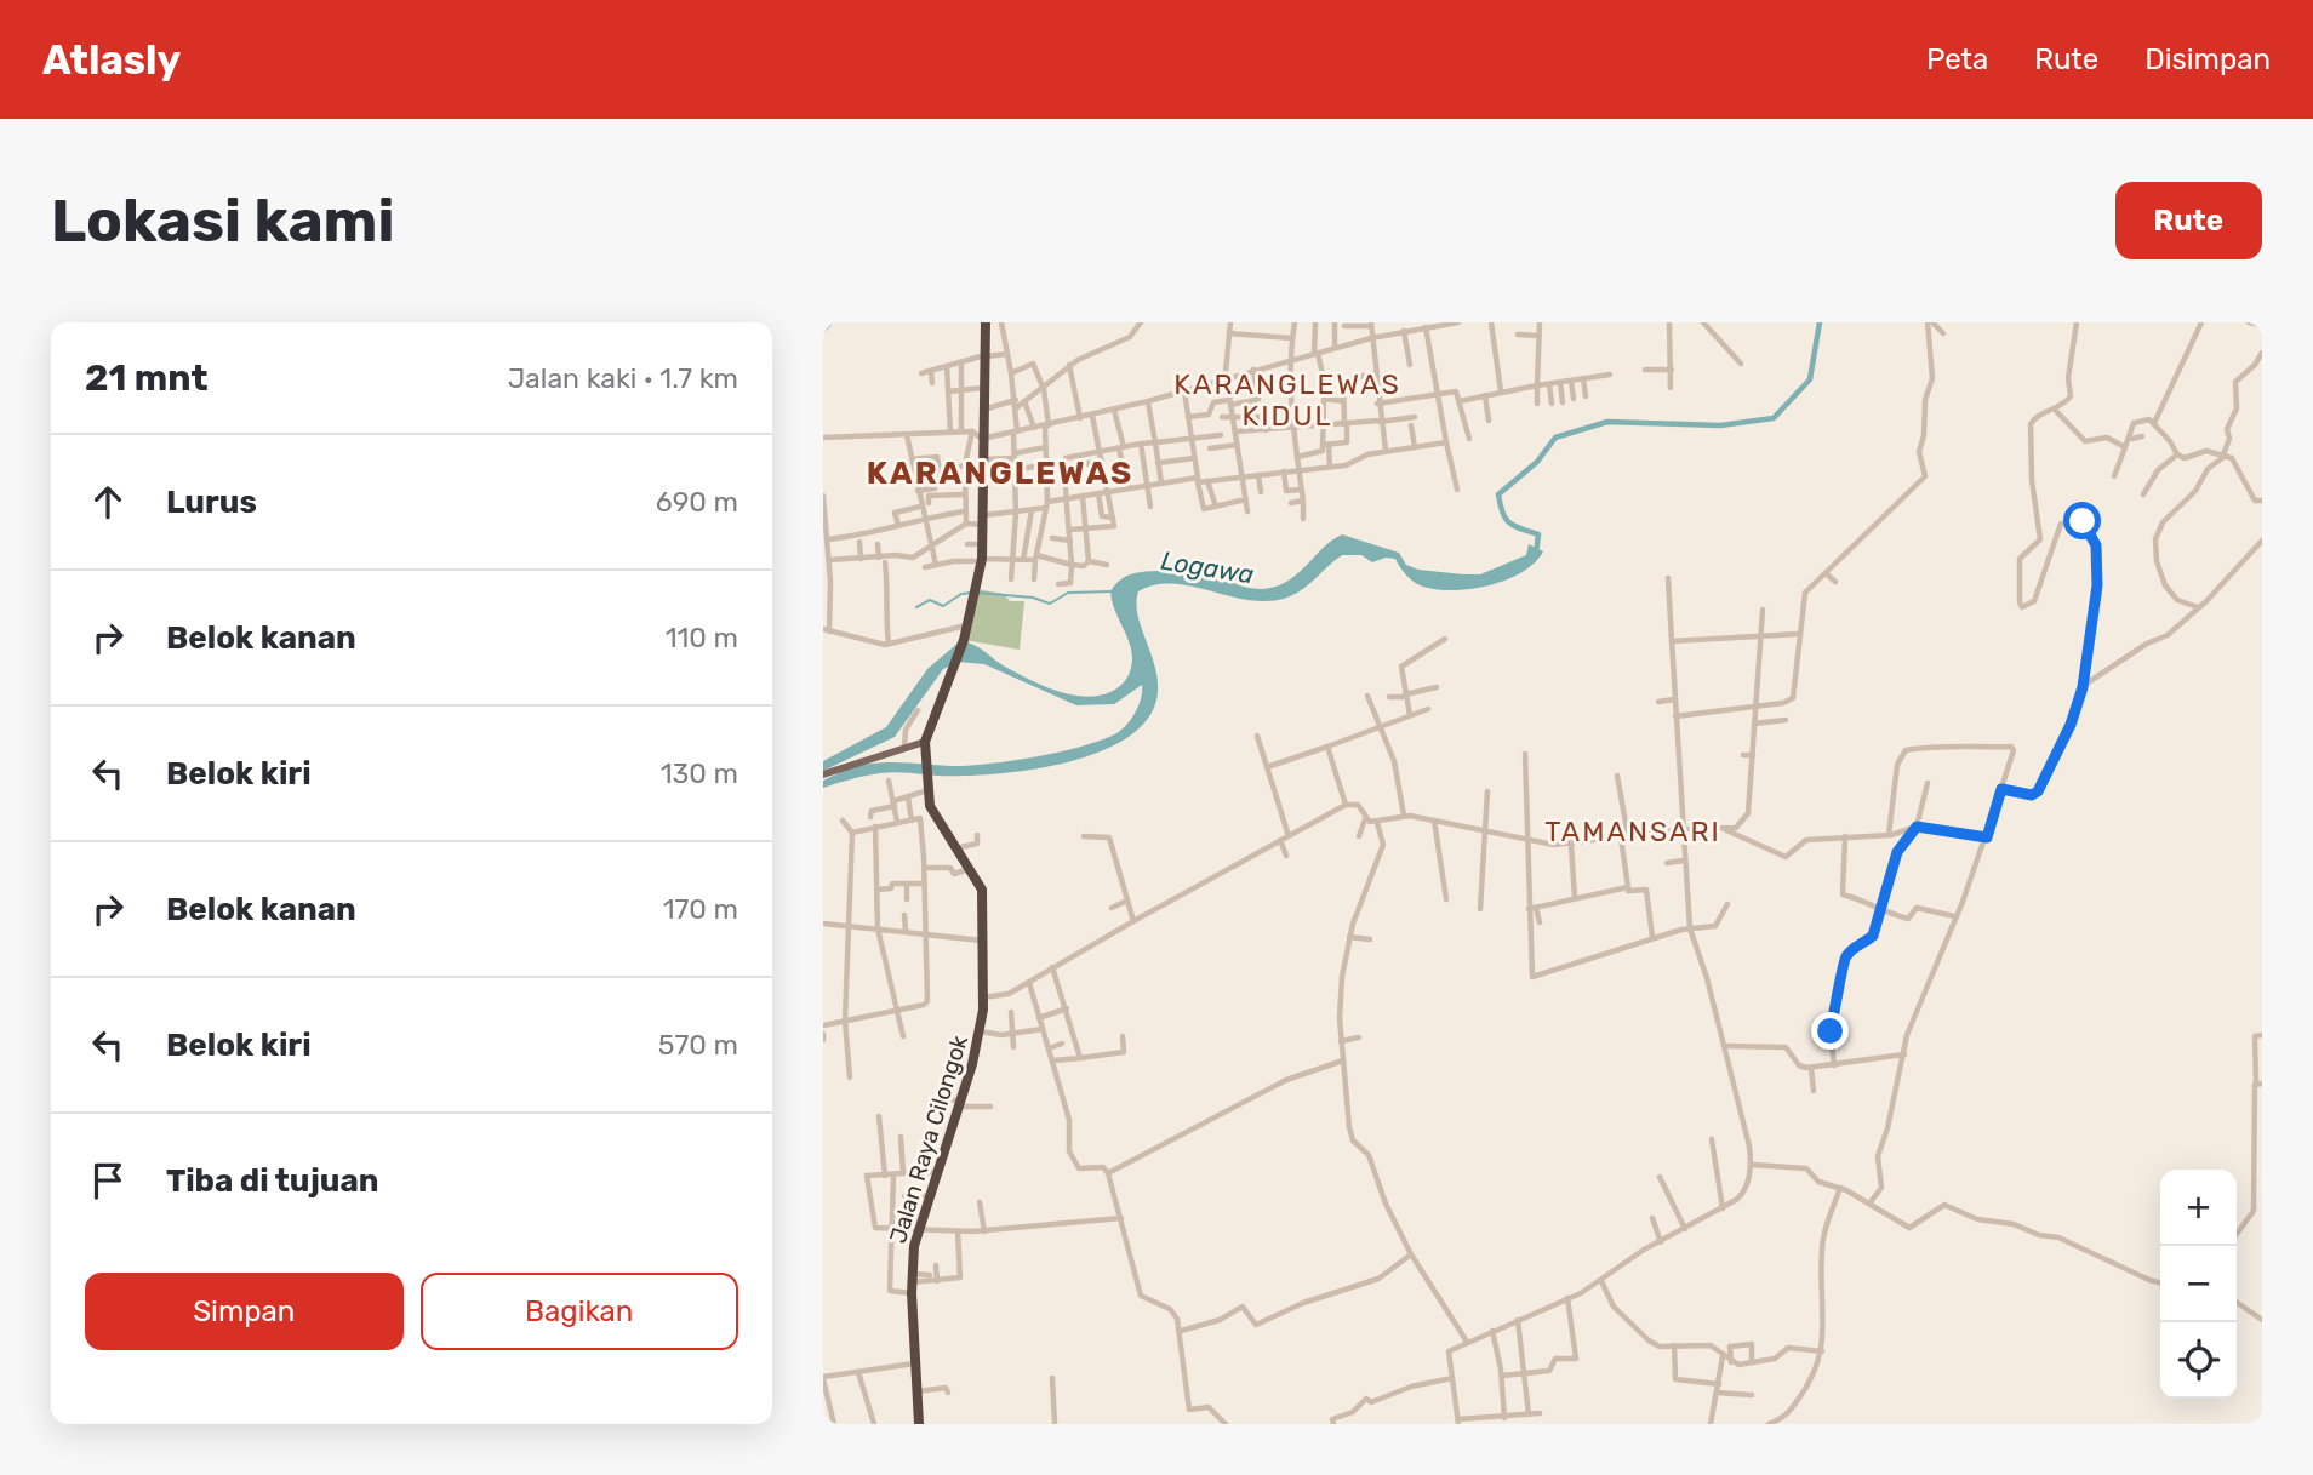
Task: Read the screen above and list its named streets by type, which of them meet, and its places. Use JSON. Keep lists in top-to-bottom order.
{
  "streets": {
    "highway": ["Jalan Raya Cilongok"]
  },
  "districts": ["KARANGLEWAS KIDUL", "KARANGLEWAS", "TAMANSARI"],
  "water": ["Logawa"],
  "page": {
    "header": "Atlasly",
    "nav": ["Peta", "Rute", "Disimpan"],
    "buttons": [
      "Rute",
      ["Simpan", "Bagikan"]
    ],
    "title": "Lokasi kami",
    "heading": ["21 mnt", "Jalan kaki · 1.7 km"],
    "list": [
      ["Lurus", "690 m"],
      ["Belok kanan", "110 m"],
      ["Belok kiri", "130 m"],
      ["Belok kanan", "170 m"],
      ["Belok kiri", "570 m"],
      "Tiba di tujuan"
    ],
    "map_buttons": ["+", "−"]
  }
}
